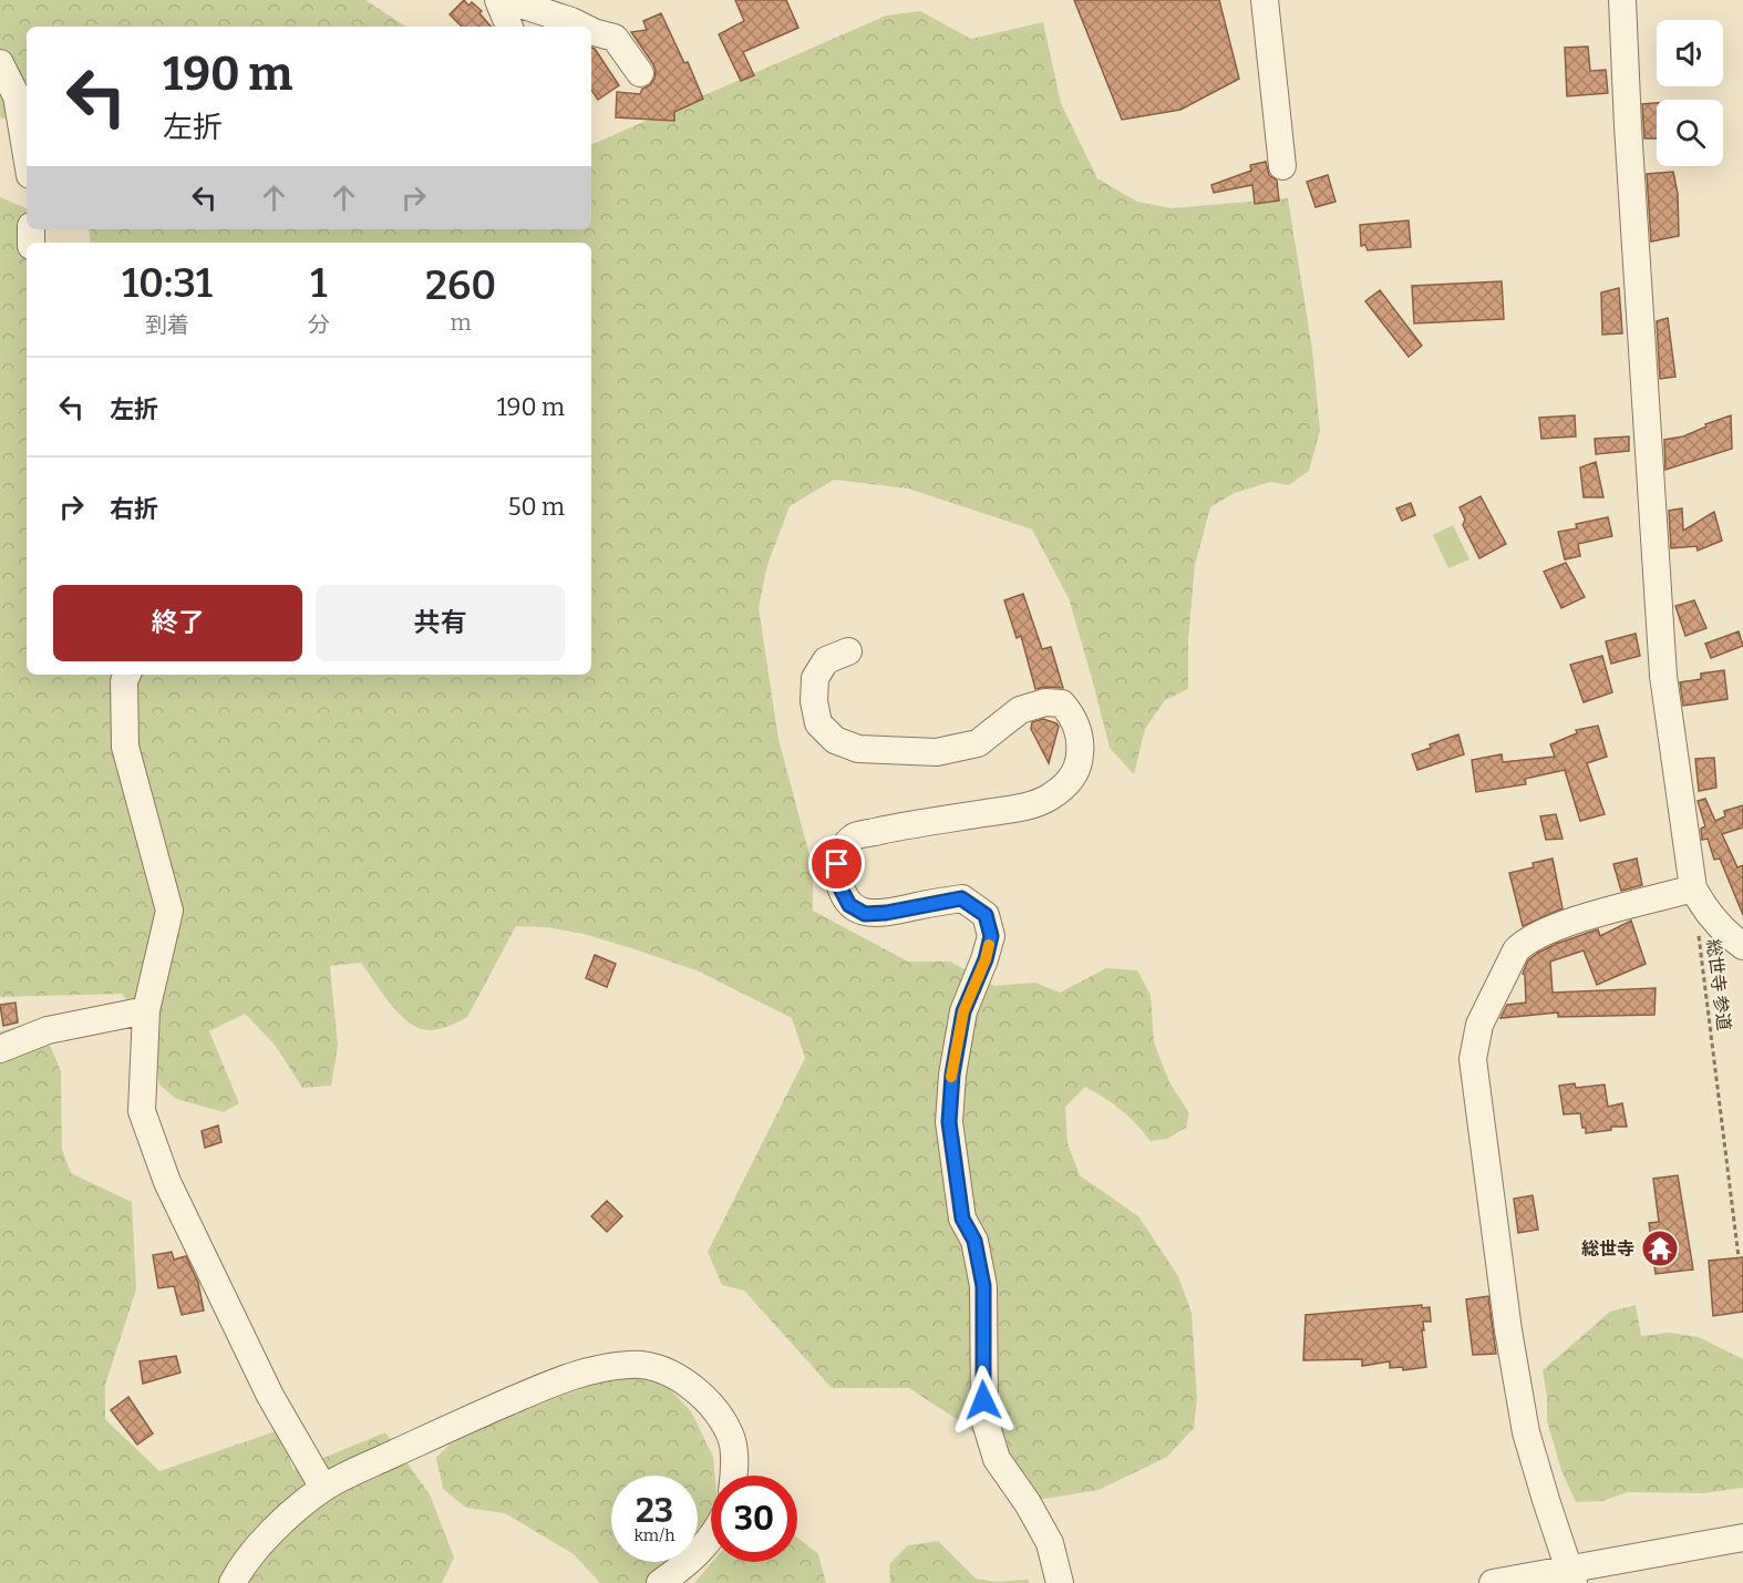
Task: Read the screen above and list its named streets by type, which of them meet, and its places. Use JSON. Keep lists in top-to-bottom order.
{
  "streets": {
    "path": ["総世寺 参道"]
  },
  "places": {
    "temple": ["総世寺"]
  },
  "page": {
    "turn": ["190 m", "左折"],
    "eta": [
      "10:31",
      "到着",
      "1",
      "分",
      "260",
      "m"
    ],
    "list": [
      {
        "name": "左折",
        "value": "190 m"
      },
      {
        "name": "右折",
        "value": "50 m"
      }
    ],
    "buttons": ["終了", "共有"],
    "speed": "23 km/h",
    "limit": "30"
  }
}
